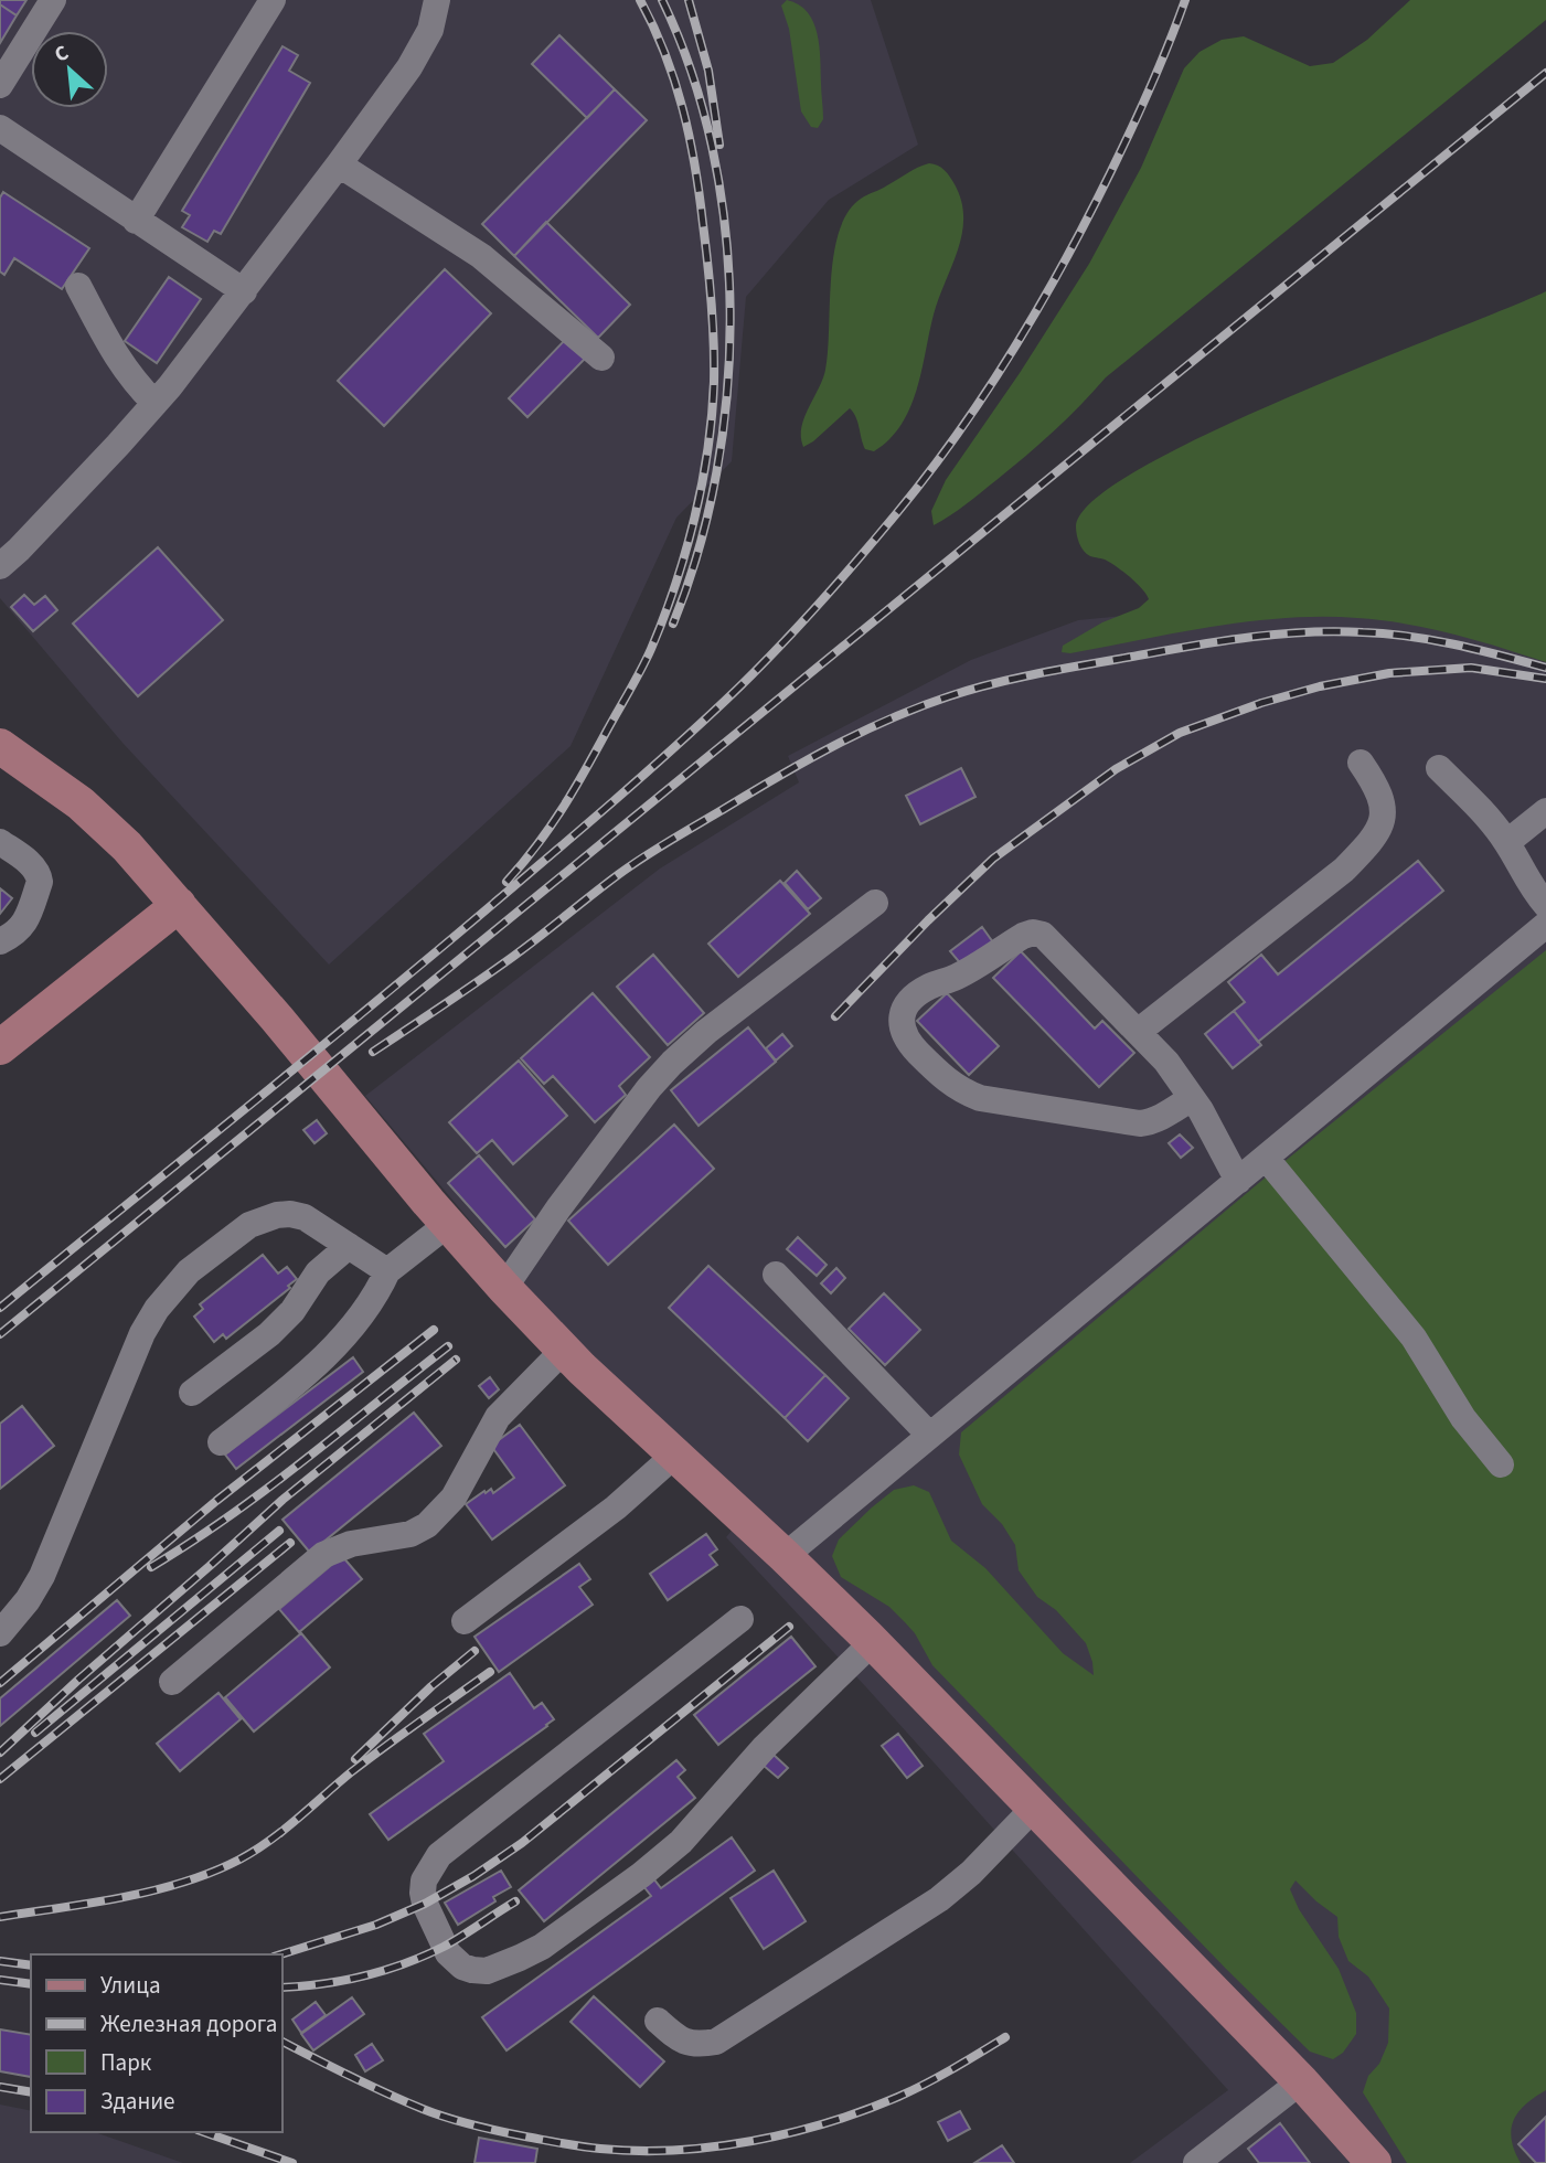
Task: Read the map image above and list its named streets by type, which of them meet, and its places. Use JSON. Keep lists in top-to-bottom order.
{
  "legend": [
    "Улица",
    "Железная дорога",
    "Парк",
    "Здание"
  ],
  "north": "top left"
}
